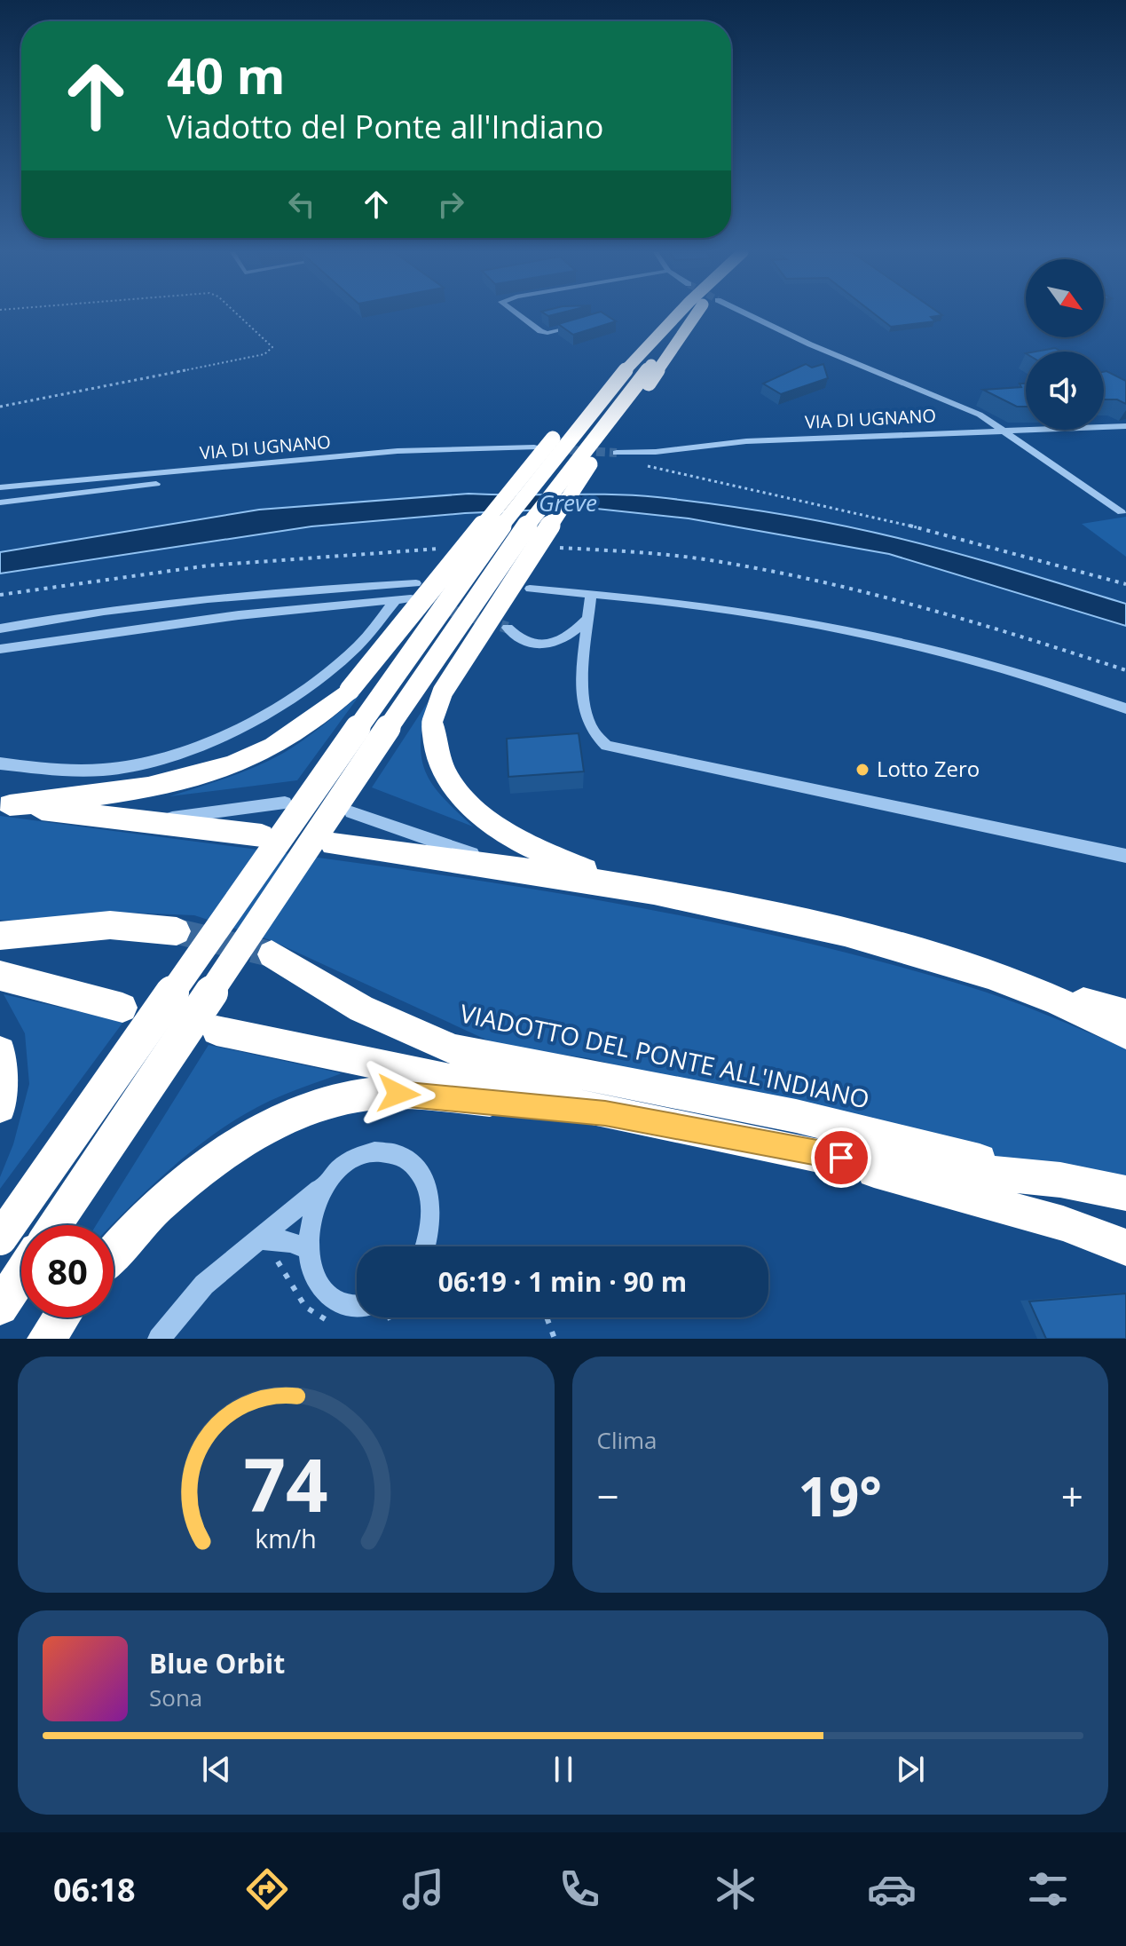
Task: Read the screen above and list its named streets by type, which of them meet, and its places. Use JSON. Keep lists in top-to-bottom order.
{
  "streets": {
    "highway": ["VIADOTTO DEL PONTE ALL'INDIANO"],
    "street": ["VIA DI UGNANO"]
  },
  "water": ["Greve"],
  "places": ["Lotto Zero"],
  "north": "bottom right",
  "page": {
    "turn": ["40 m", "Viadotto del Ponte all'Indiano"],
    "limit": "80",
    "trip": "06:19 · 1 min · 90 m",
    "tile": "Clima",
    "heat": ["−", "19°", "+"],
    "song": ["Blue Orbit", "Sona"],
    "tabs": "06:18",
    "gauge": ["74", "km/h"]
  }
}
